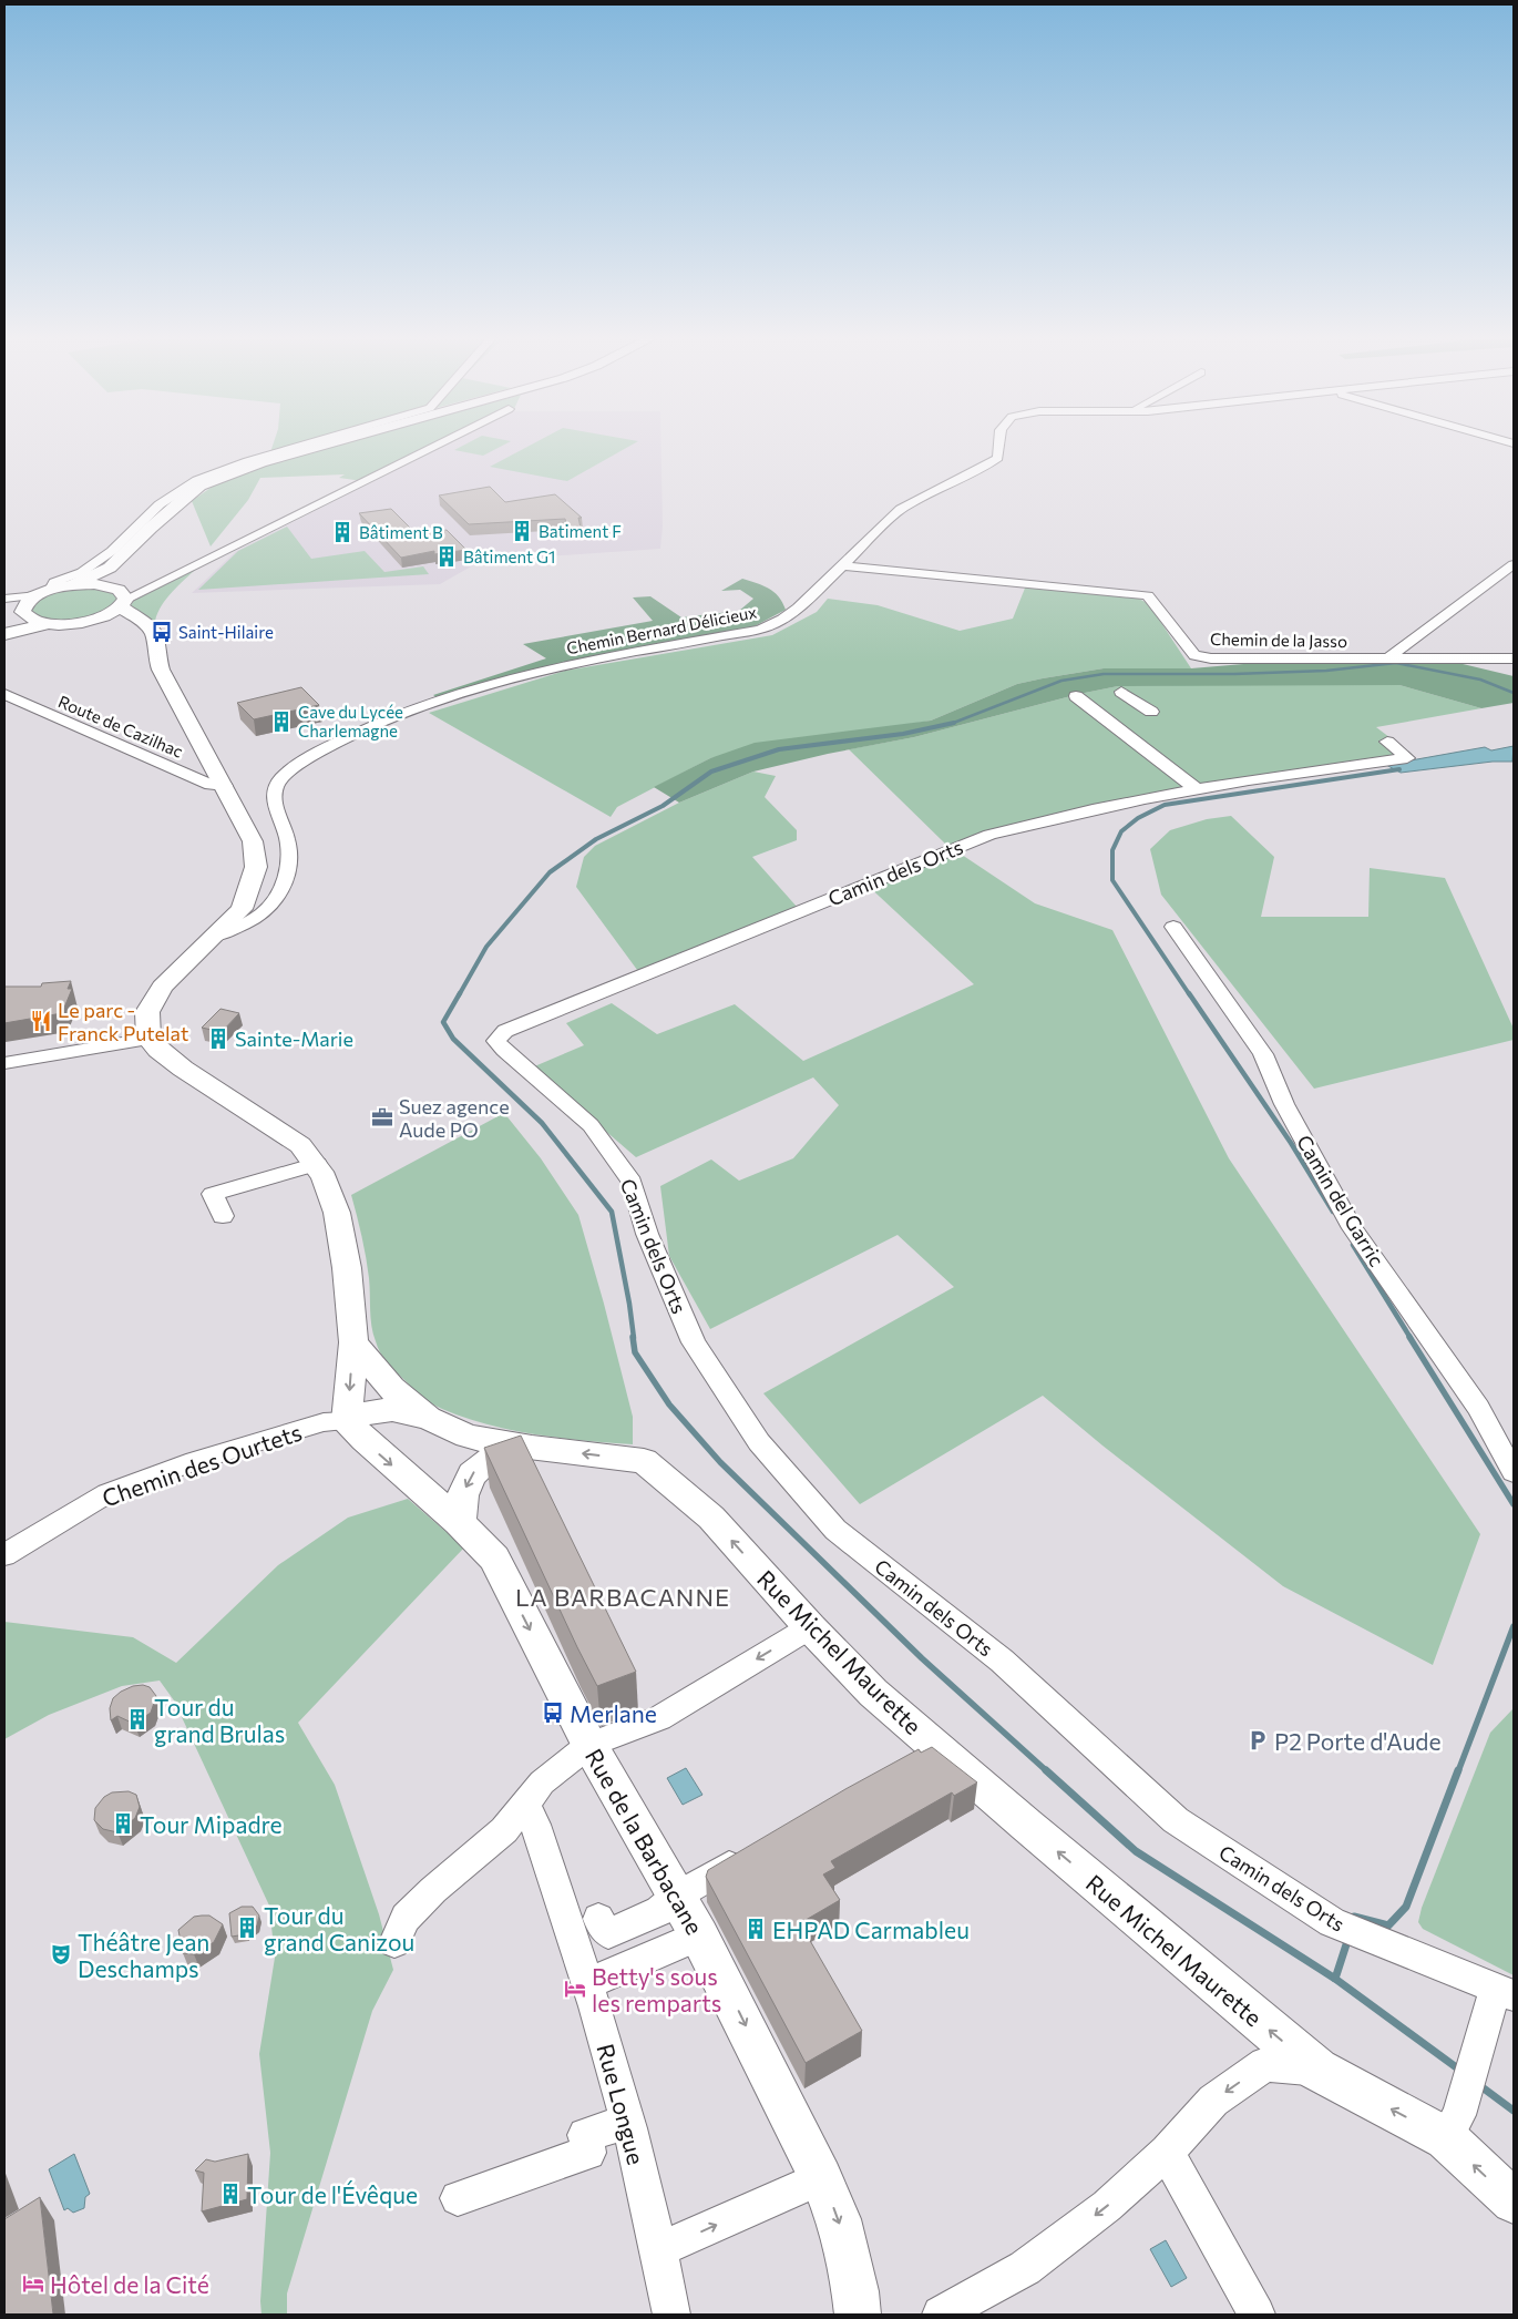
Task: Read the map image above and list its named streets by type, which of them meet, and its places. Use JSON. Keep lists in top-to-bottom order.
{
  "streets": {
    "main road": ["Rue Michel Maurette", "Rue de la Barbacane"],
    "street": [
      "Chemin Bernard Délicieux",
      "Chemin de la Jasso",
      "Route de Cazilhac",
      "Camin dels Orts",
      "Camin del Garric",
      "Chemin des Ourtets",
      "Rue Longue"
    ]
  },
  "crossings": [
    ["Chemin Bernard Délicieux", "Chemin de la Jasso"],
    ["Chemin des Ourtets", "Rue de la Barbacane"]
  ],
  "one_way": ["Rue Michel Maurette", "Rue de la Barbacane"],
  "districts": ["LA BARBACANNE"],
  "places": {
    "building": [
      "Batiment F",
      "Bâtiment B",
      "Bâtiment G1",
      "Cave du Lycée Charlemagne",
      "Sainte-Marie",
      "Tour du grand Brulas",
      "Tour Mipadre",
      "Tour du grand Canizou",
      "EHPAD Carmableu",
      "Tour de l'Évêque"
    ],
    "bus stop": ["Saint-Hilaire", "Merlane"],
    "restaurant": ["Le parc - Franck Putelat"],
    "office": ["Suez agence Aude PO"],
    "parking": ["P2 Porte d'Aude"],
    "theatre": ["Théâtre Jean Deschamps"],
    "hotel": ["Betty's sous les remparts", "Hôtel de la Cité"]
  }
}
